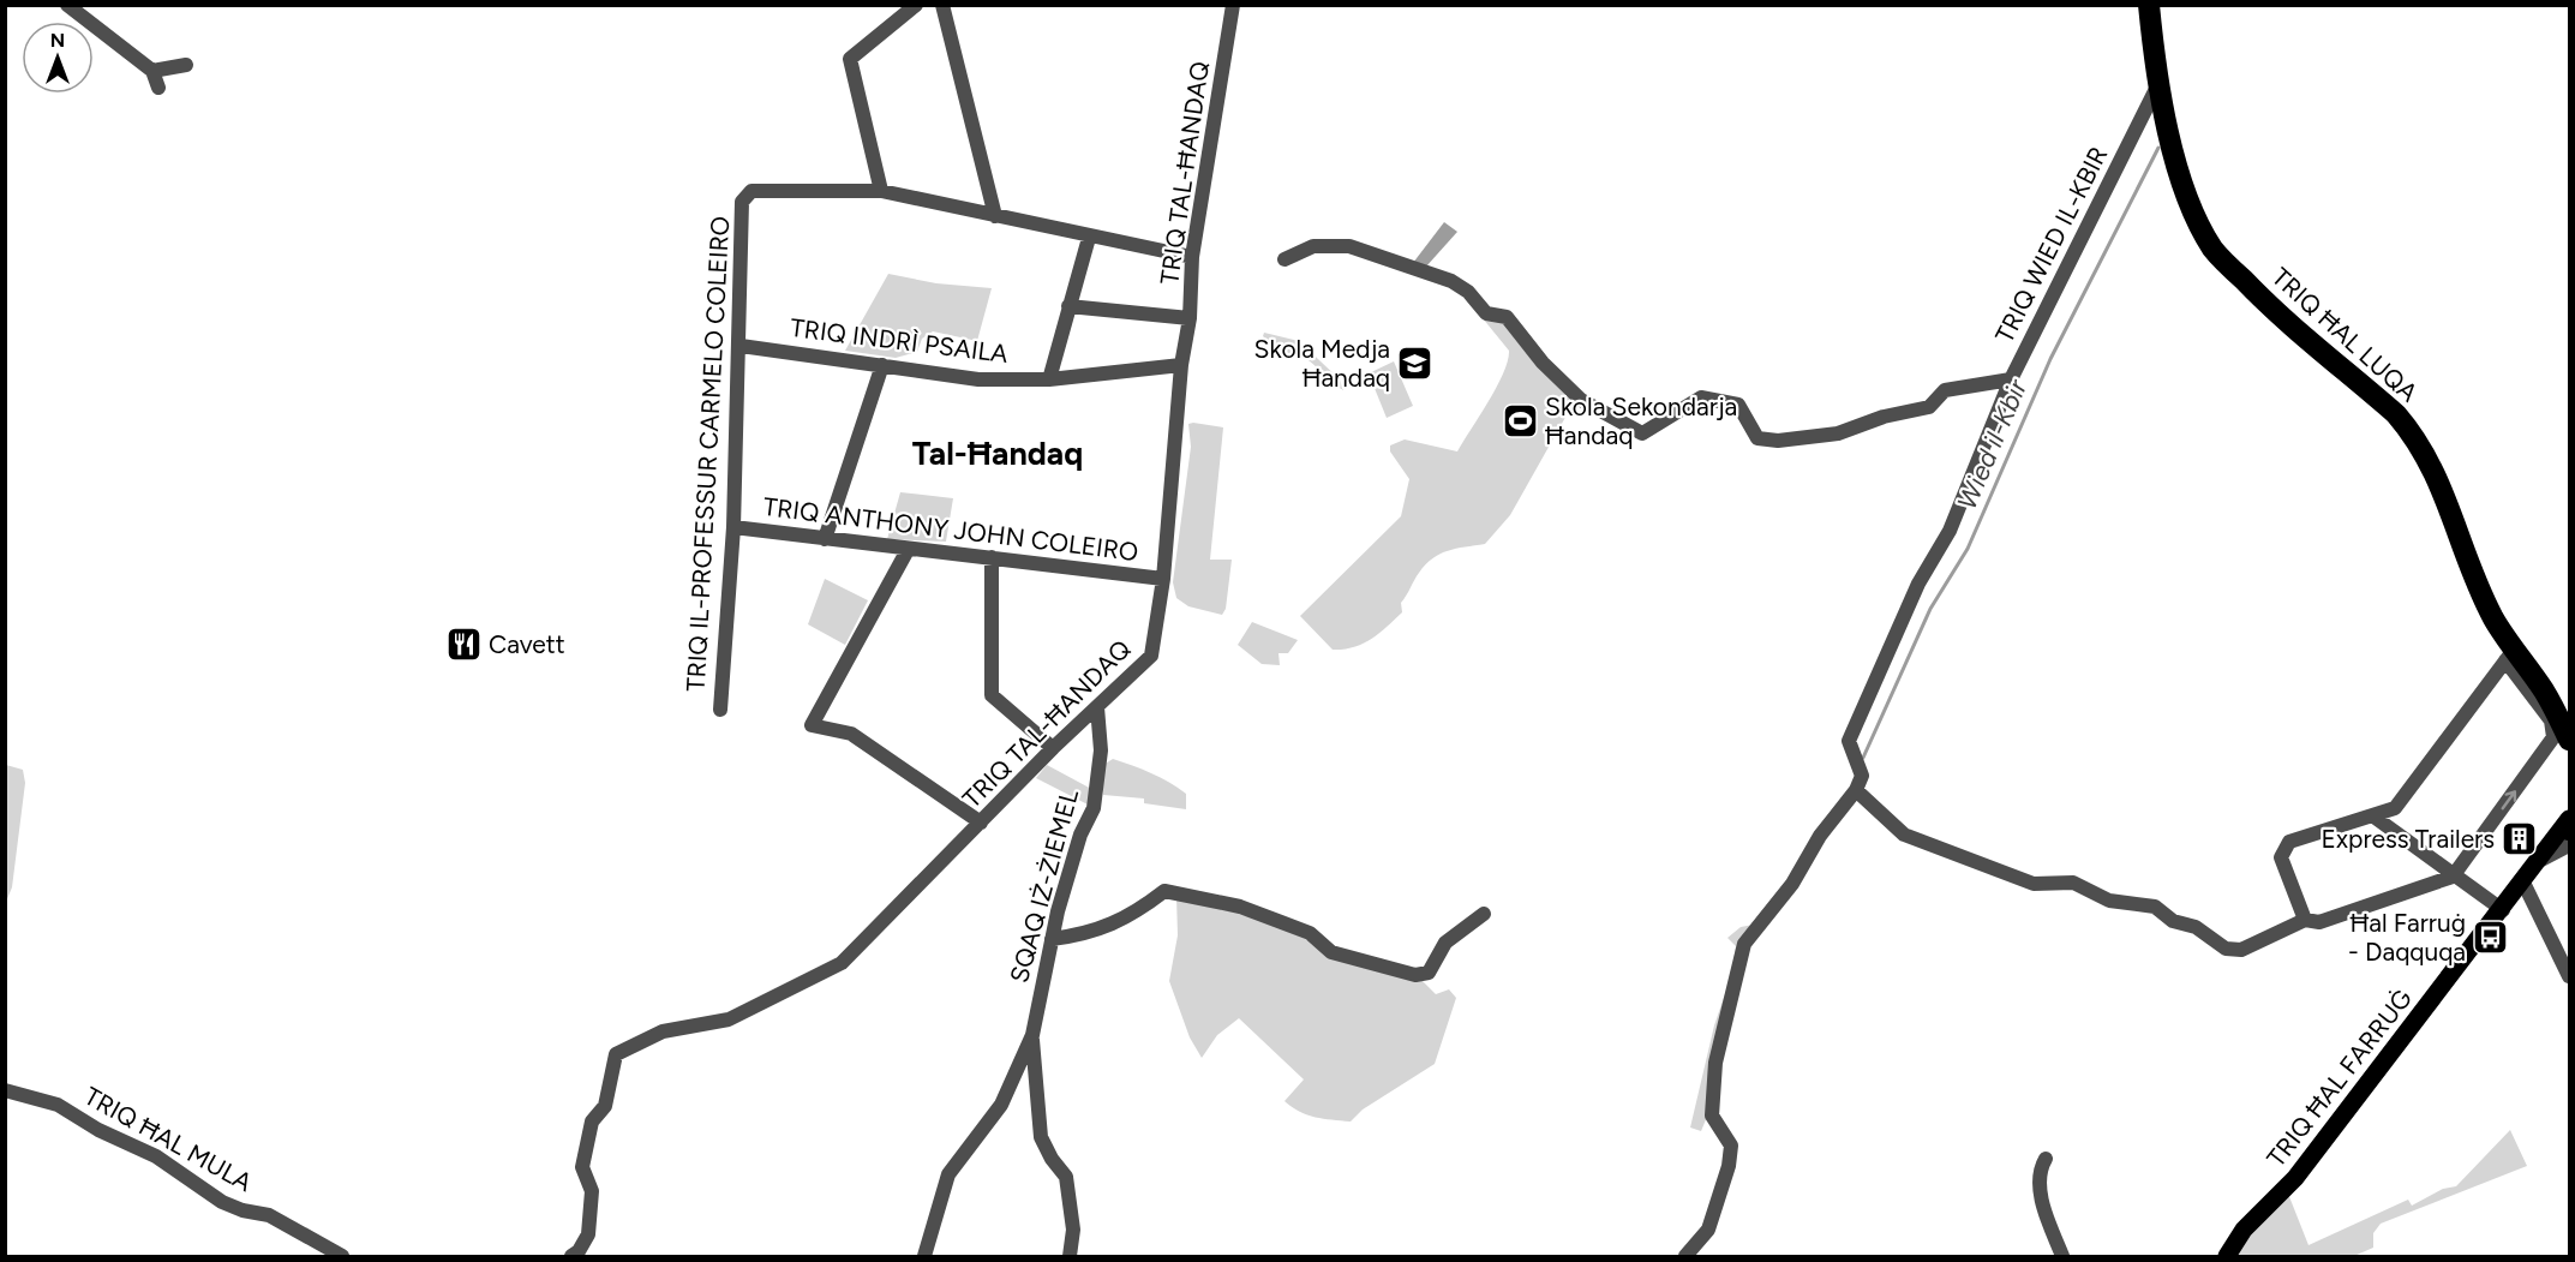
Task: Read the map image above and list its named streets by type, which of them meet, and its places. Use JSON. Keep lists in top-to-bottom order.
{
  "streets": {
    "highway": ["TRIQ ĦAL LUQA"],
    "main road": ["TRIQ ĦAL FARRUĠ"],
    "street": [
      "TRIQ TAL-ĦANDAQ",
      "TRIQ WIED IL-KBIR",
      "TRIQ INDRÌ PSAILA",
      "TRIQ IL-PROFESSUR CARMELO COLEIRO",
      "TRIQ ANTHONY JOHN COLEIRO",
      "SQAQ IŻ-ŻIEMEL",
      "TRIQ ĦAL MULA"
    ]
  },
  "crossings": [
    ["TRIQ TAL-ĦANDAQ", "TRIQ INDRÌ PSAILA"],
    ["TRIQ TAL-ĦANDAQ", "TRIQ ANTHONY JOHN COLEIRO"],
    ["TRIQ TAL-ĦANDAQ", "SQAQ IŻ-ŻIEMEL"],
    ["TRIQ WIED IL-KBIR", "TRIQ ĦAL LUQA"],
    ["TRIQ INDRÌ PSAILA", "TRIQ IL-PROFESSUR CARMELO COLEIRO"],
    ["TRIQ IL-PROFESSUR CARMELO COLEIRO", "TRIQ ANTHONY JOHN COLEIRO"]
  ],
  "districts": ["Tal-Ħandaq"],
  "water": ["Wied il-Kbir"],
  "places": {
    "school or university": ["Skola Medja Ħandaq"],
    "sports": ["Skola Sekondarja Ħandaq"],
    "restaurant": ["Cavett"],
    "building": ["Express Trailers"],
    "bus stop": ["Ħal Farruġ - Daqquqa"]
  },
  "north": "top"
}
